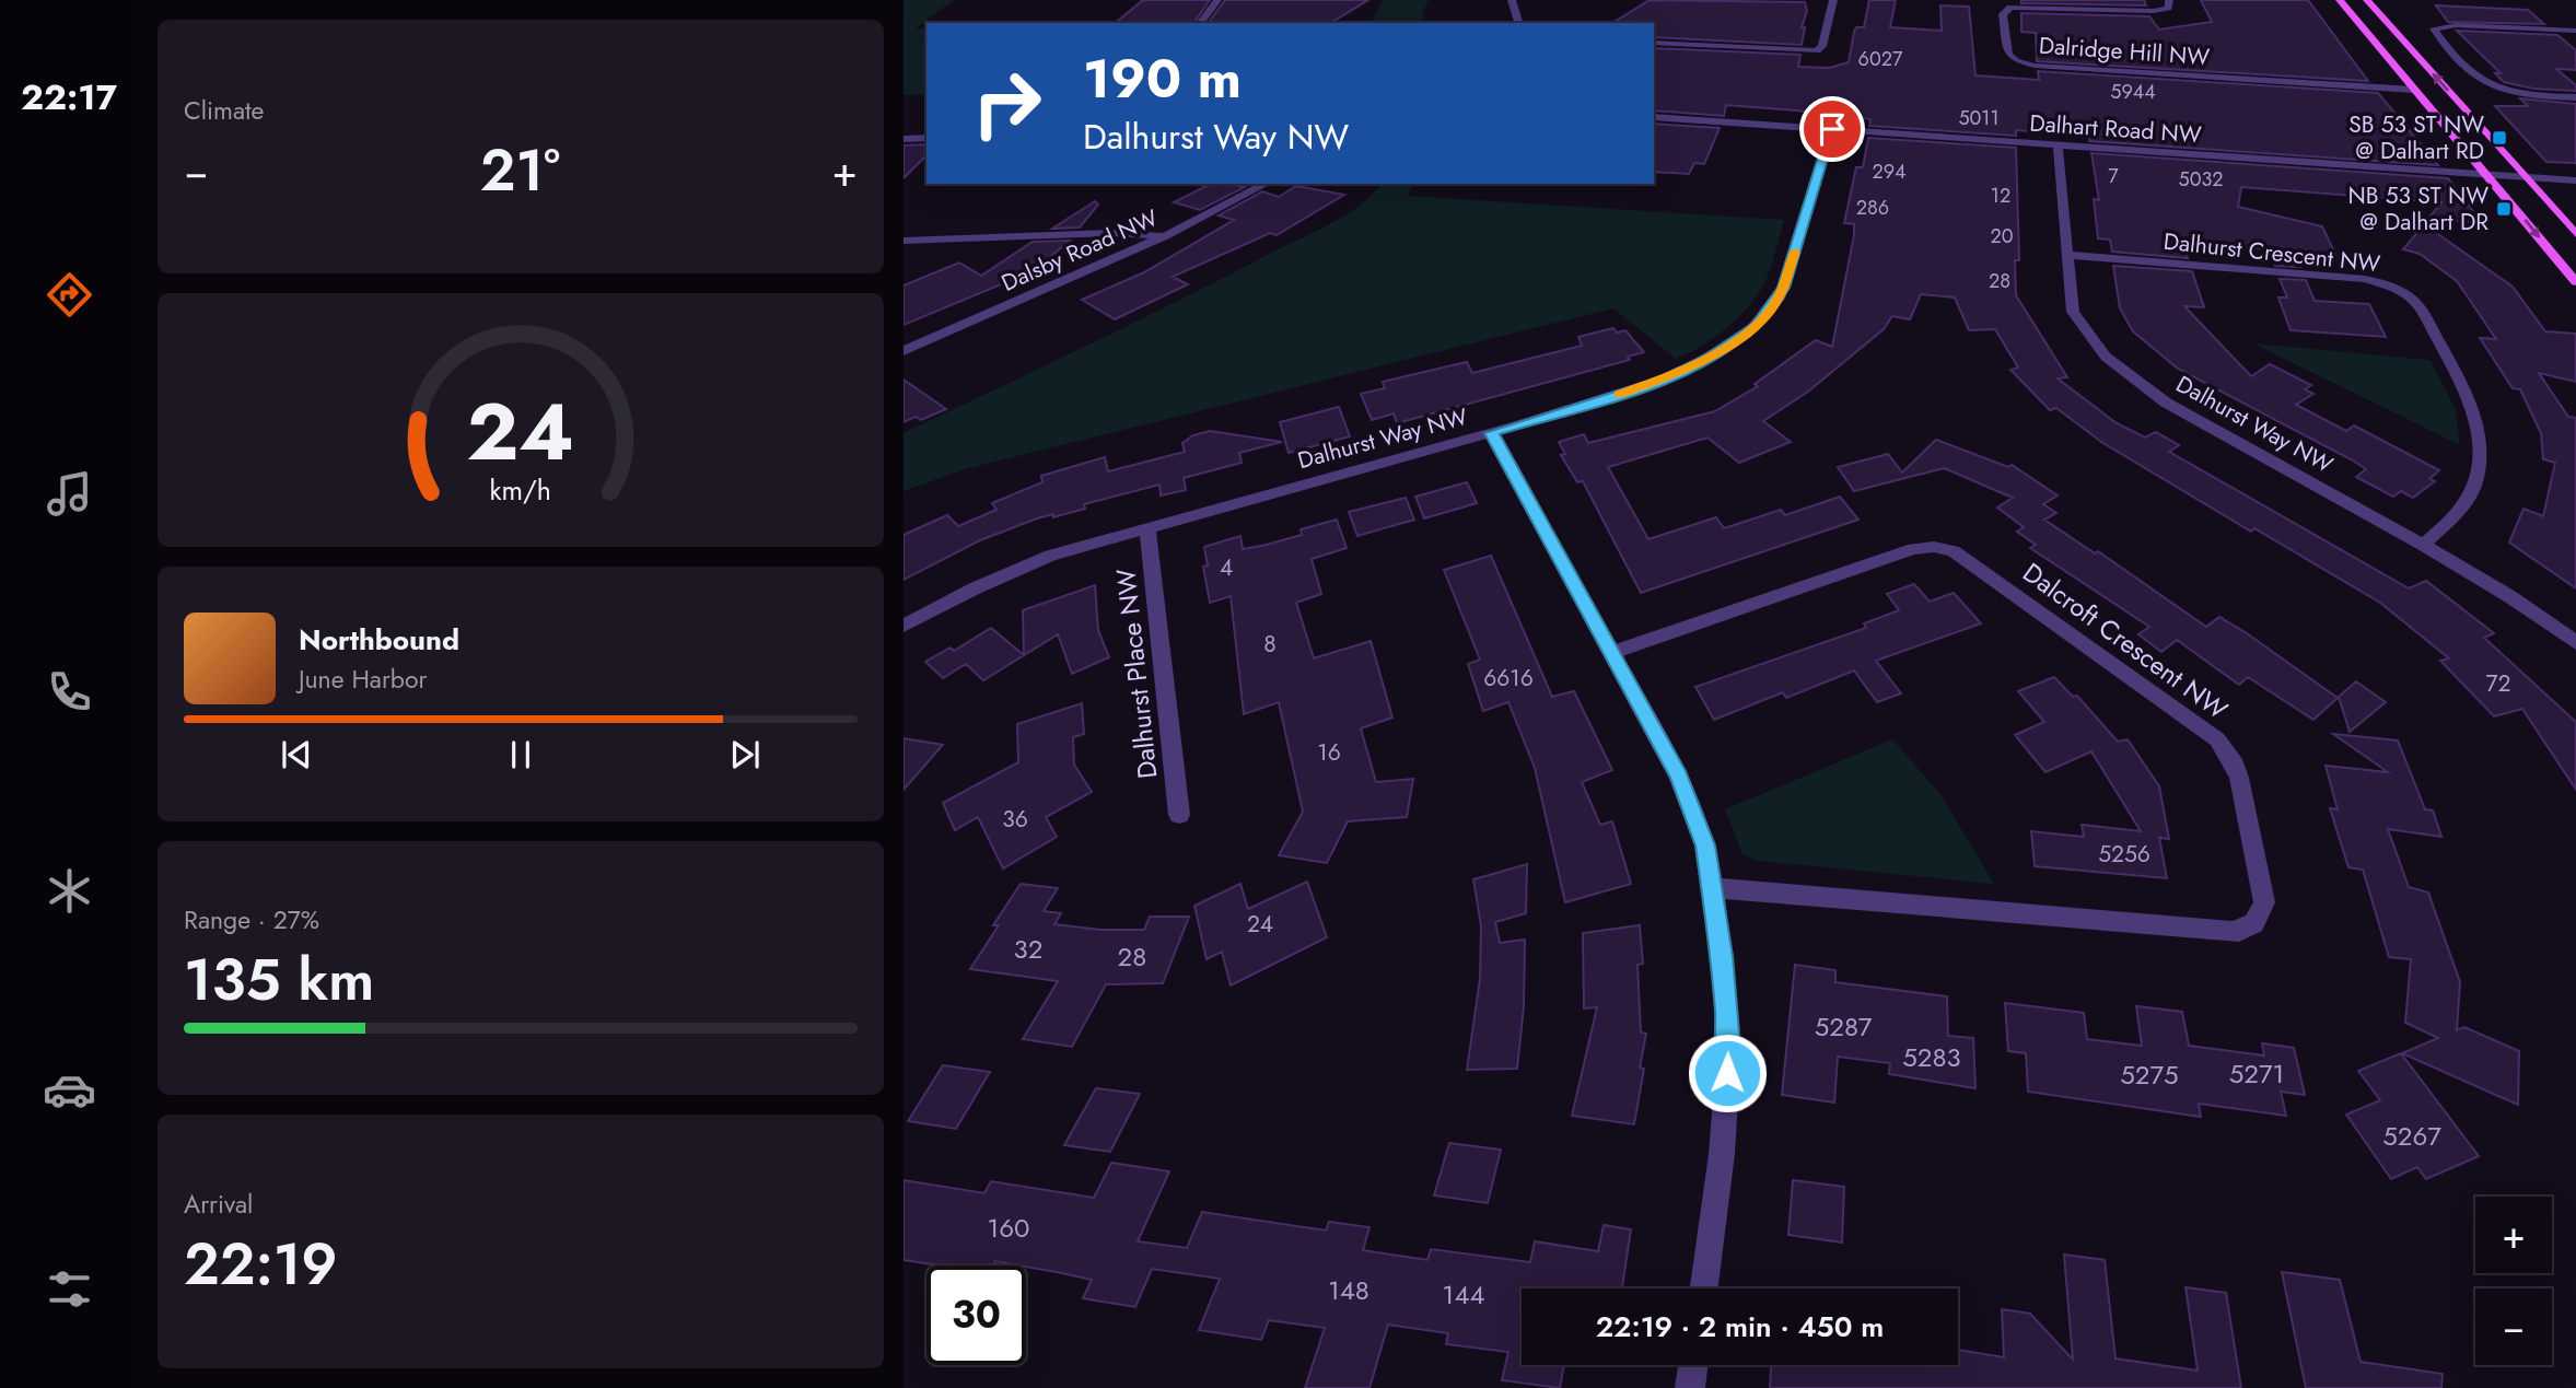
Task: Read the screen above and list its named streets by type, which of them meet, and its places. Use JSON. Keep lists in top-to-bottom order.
{
  "streets": {
    "street": [
      "Dalridge Hill NW",
      "Dalhart Road NW",
      "Dalsby Road NW",
      "Dalhurst Crescent NW",
      "Dalhurst Way NW",
      "Dalcroft Crescent NW",
      "Dalhurst Place NW"
    ]
  },
  "crossings": [
    ["Dalhart Road NW", "Dalhurst Way NW"],
    ["Dalhurst Crescent NW", "Dalhurst Way NW"],
    ["Dalhurst Way NW", "Dalhurst Place NW"]
  ],
  "places": {
    "transit": ["SB 53 ST NW @ Dalhart RD", "NB 53 ST NW @ Dalhart DR"]
  },
  "house_numbers": [
    "6027",
    "5944",
    "5011",
    "294",
    "7",
    "5032",
    "12",
    "286",
    "20",
    "28",
    "4",
    "8",
    "6616",
    "72",
    "16",
    "36",
    "5256",
    "24",
    "32",
    "28",
    "5287",
    "5283",
    "5271",
    "5275",
    "5267",
    "160",
    "148",
    "144"
  ],
  "page": {
    "tabs": "22:17",
    "tile": [
      "Climate",
      ["Range · 27%", "135 km"],
      ["Arrival", "22:19"]
    ],
    "turn": ["190 m", "Dalhurst Way NW"],
    "heat": ["−", "21°", "+"],
    "song": ["Northbound", "June Harbor"],
    "map_buttons": ["+", "−"],
    "limit": "30",
    "trip": "22:19 · 2 min · 450 m",
    "gauge": ["24", "km/h"]
  }
}
